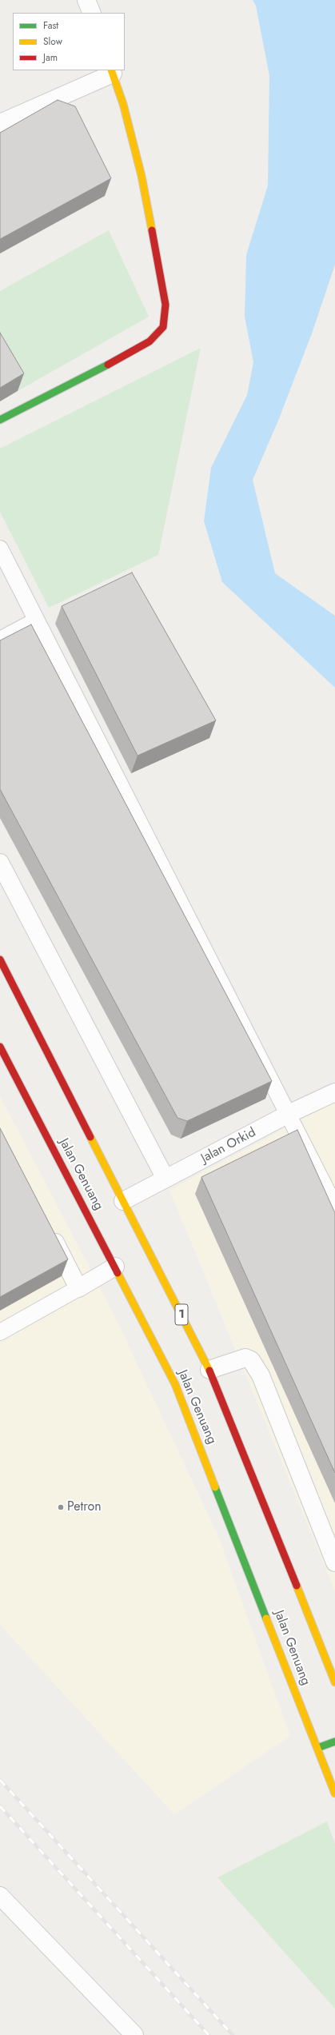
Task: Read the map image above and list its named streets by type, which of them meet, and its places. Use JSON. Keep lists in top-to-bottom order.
{
  "streets": {
    "main road": ["Jalan Genuang", "1"],
    "street": ["Jalan Orkid"]
  },
  "crossings": [
    ["Jalan Orkid", "Jalan Genuang"]
  ],
  "places": ["Petron"],
  "legend": ["Fast", "Slow", "Jam"]
}
